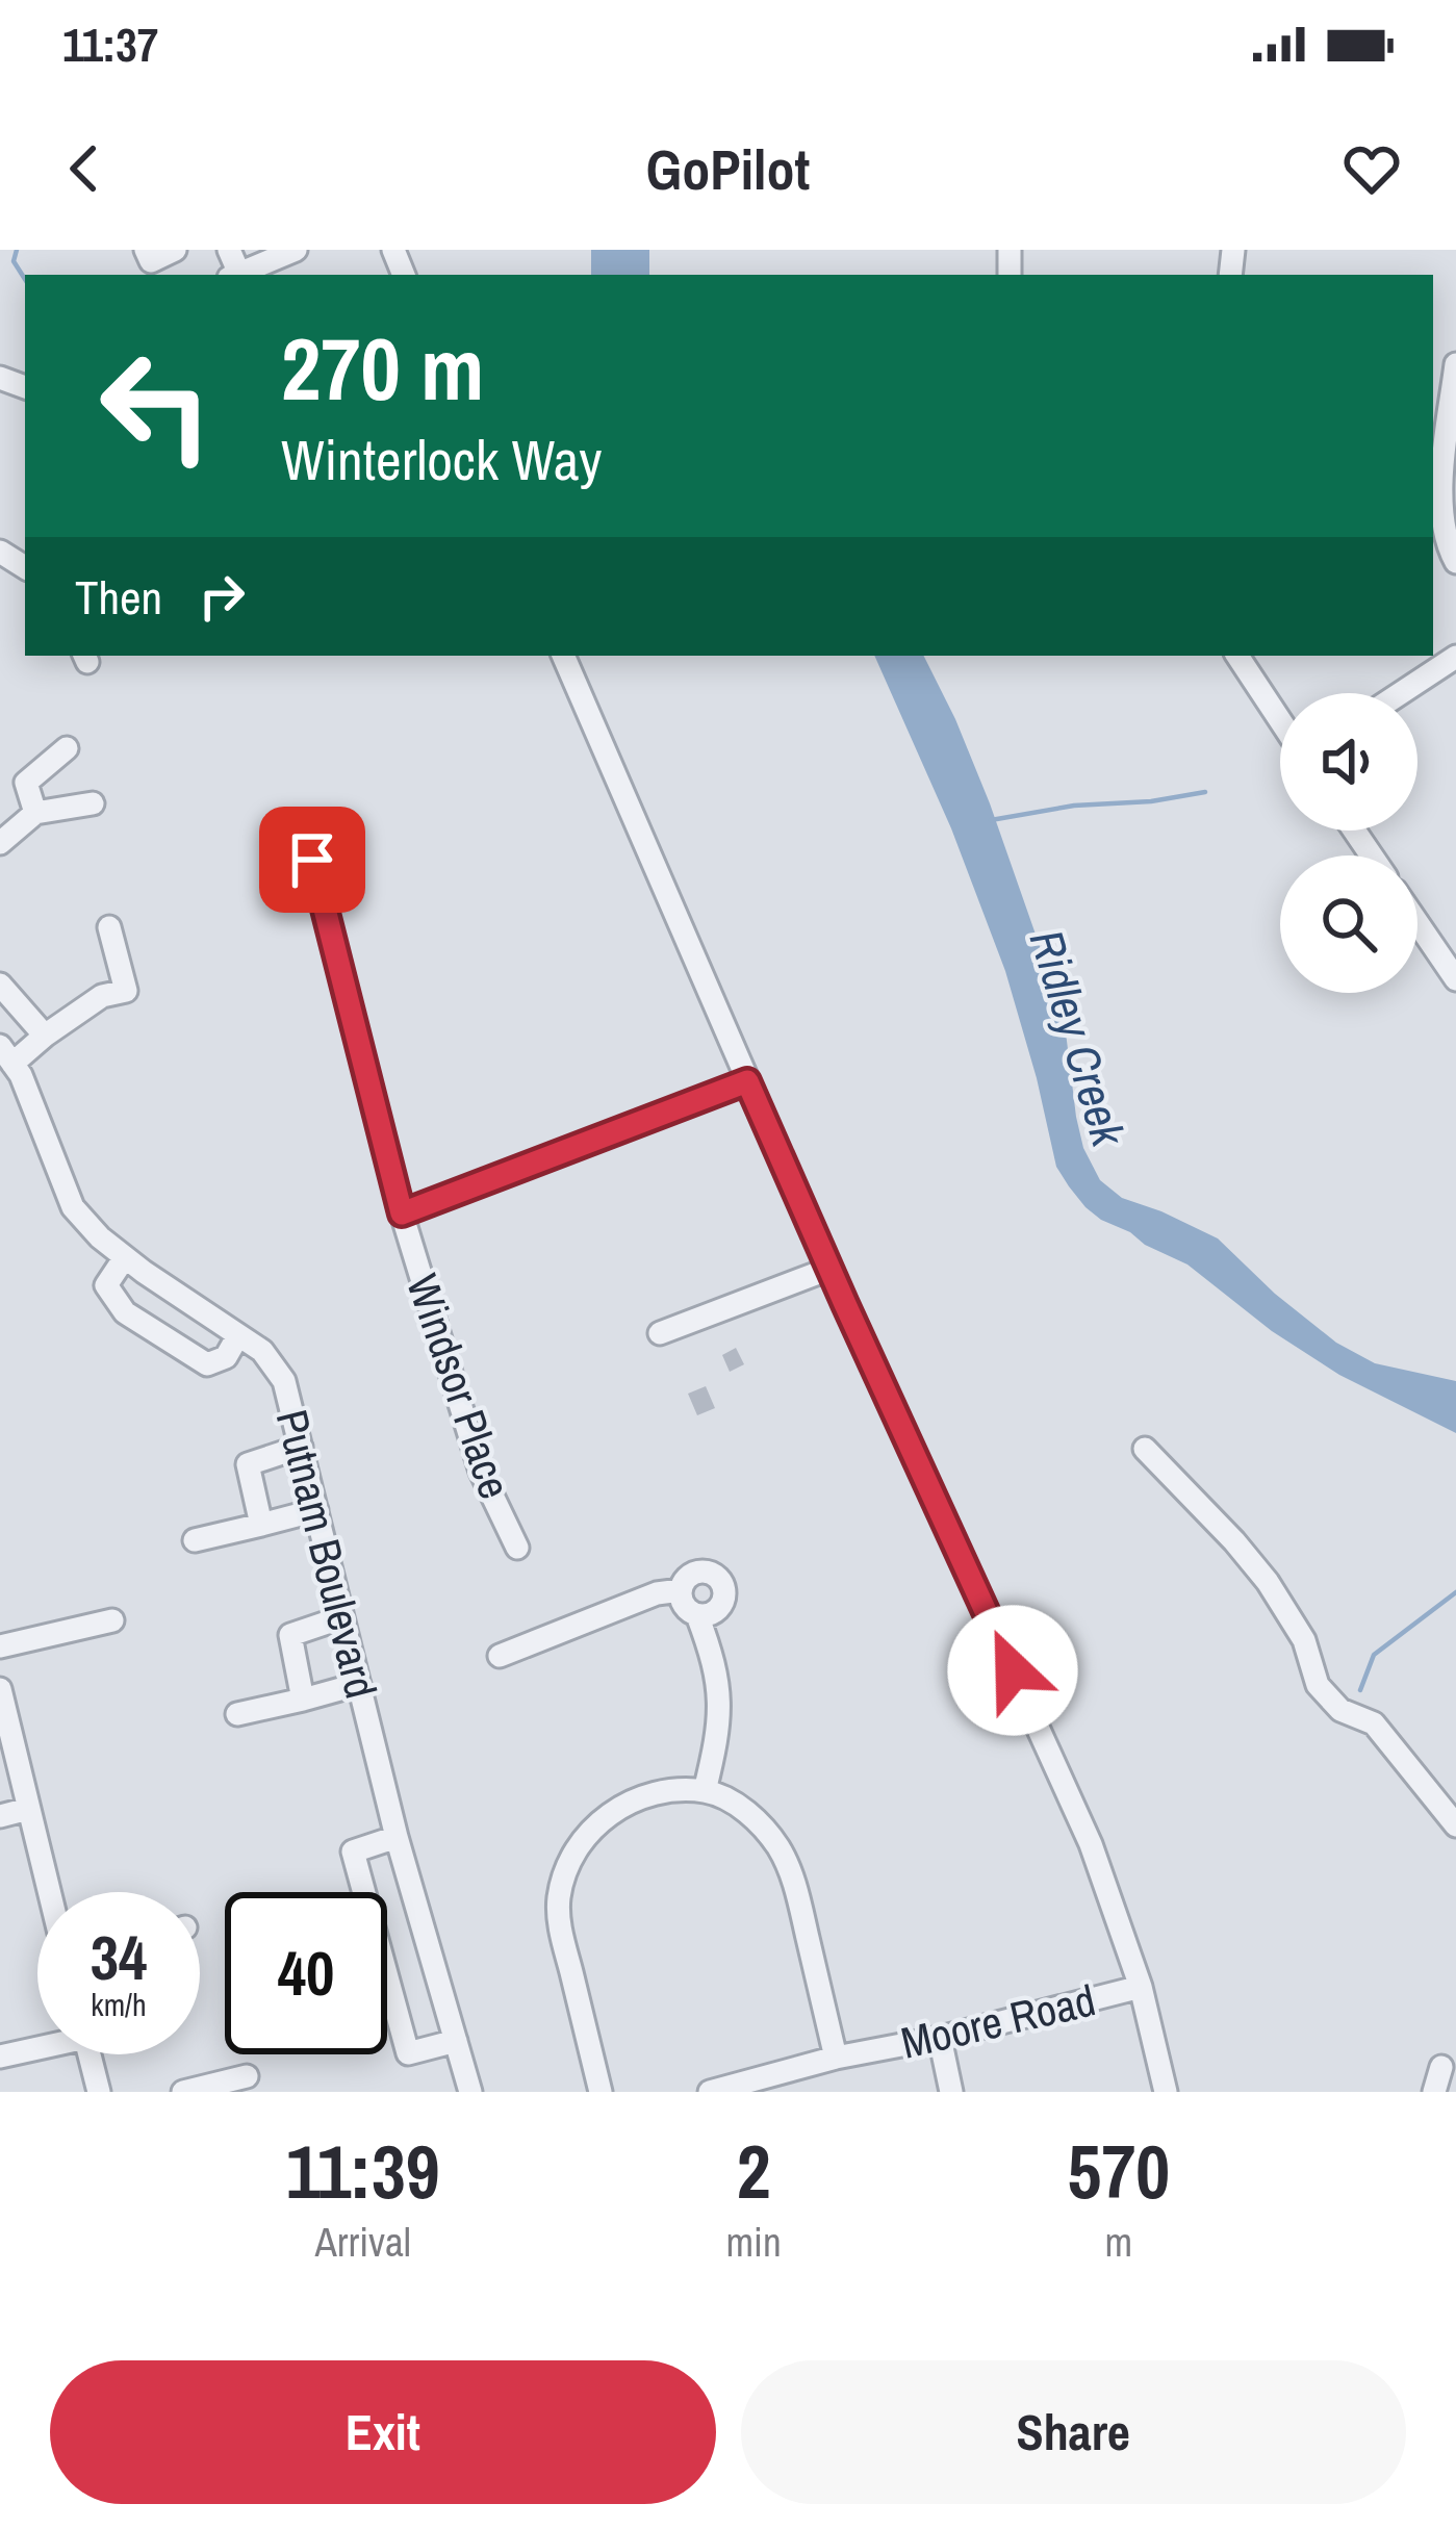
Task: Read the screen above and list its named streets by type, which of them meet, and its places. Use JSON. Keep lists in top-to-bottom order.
{
  "streets": {
    "street": ["Windsor Place", "Putnam Boulevard", "Moore Road"]
  },
  "water": ["Ridley Creek"],
  "page": {
    "status": "11:37",
    "header": "GoPilot",
    "turn": ["270 m", "Winterlock Way"],
    "then": "Then",
    "speed": "34 km/h",
    "limit": "40",
    "eta": [
      "11:39",
      "Arrival",
      "2",
      "min",
      "570",
      "m"
    ],
    "buttons": ["Exit", "Share"]
  }
}
